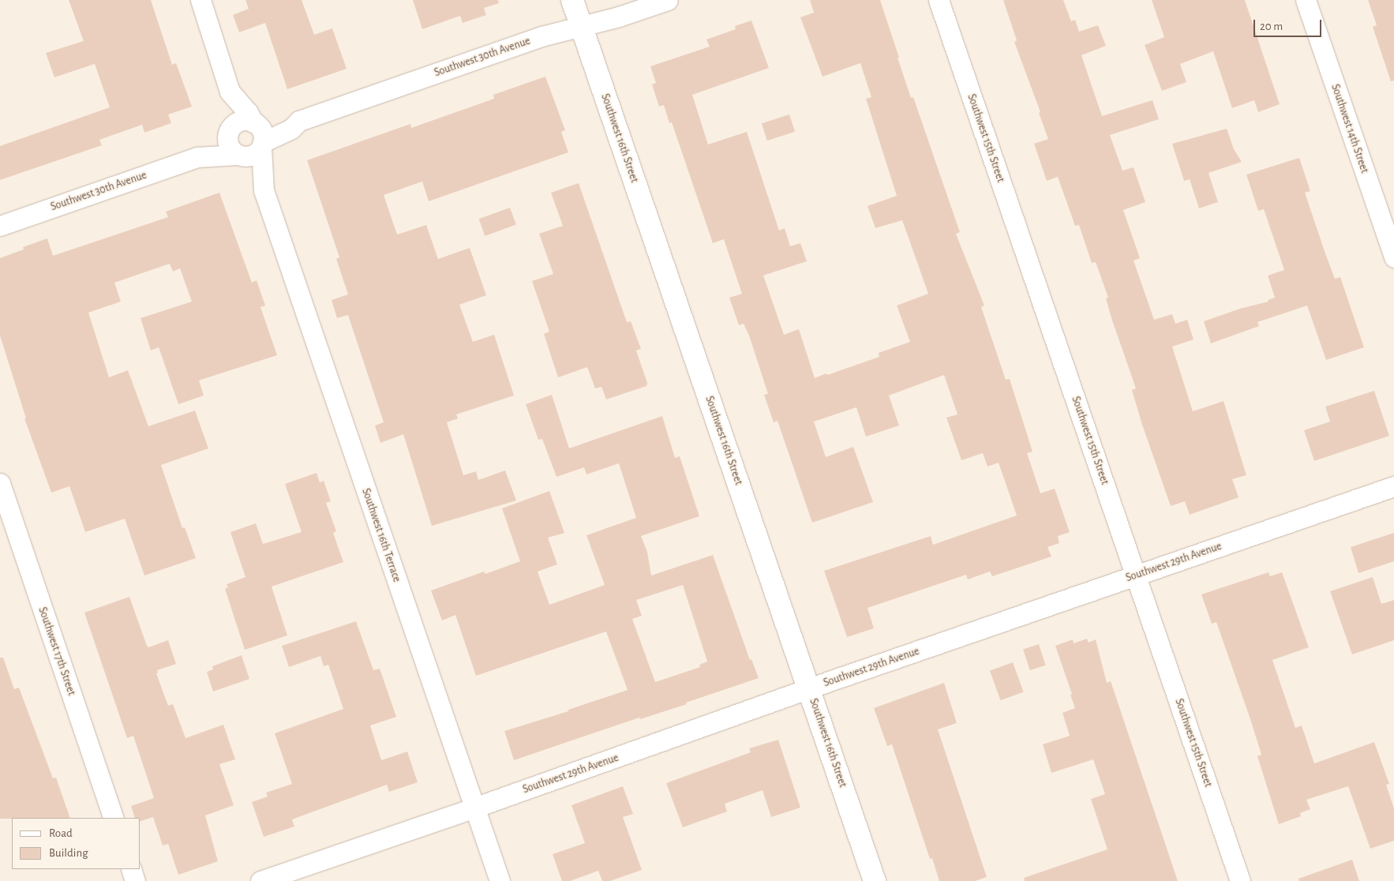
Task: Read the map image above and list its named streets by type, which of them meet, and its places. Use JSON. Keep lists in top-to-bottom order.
{
  "streets": {
    "street": [
      "Southwest 30th Avenue",
      "Southwest 14th Street",
      "Southwest 16th Street",
      "Southwest 15th Street",
      "Southwest 16th Terrace",
      "Southwest 29th Avenue",
      "Southwest 17th Street"
    ]
  },
  "crossings": [
    ["Southwest 30th Avenue", "Southwest 16th Street"],
    ["Southwest 30th Avenue", "Southwest 16th Terrace"],
    ["Southwest 16th Street", "Southwest 29th Avenue"],
    ["Southwest 15th Street", "Southwest 29th Avenue"],
    ["Southwest 16th Terrace", "Southwest 29th Avenue"]
  ],
  "legend": ["Road", "Building"],
  "scale_bar": "20 m"
}
